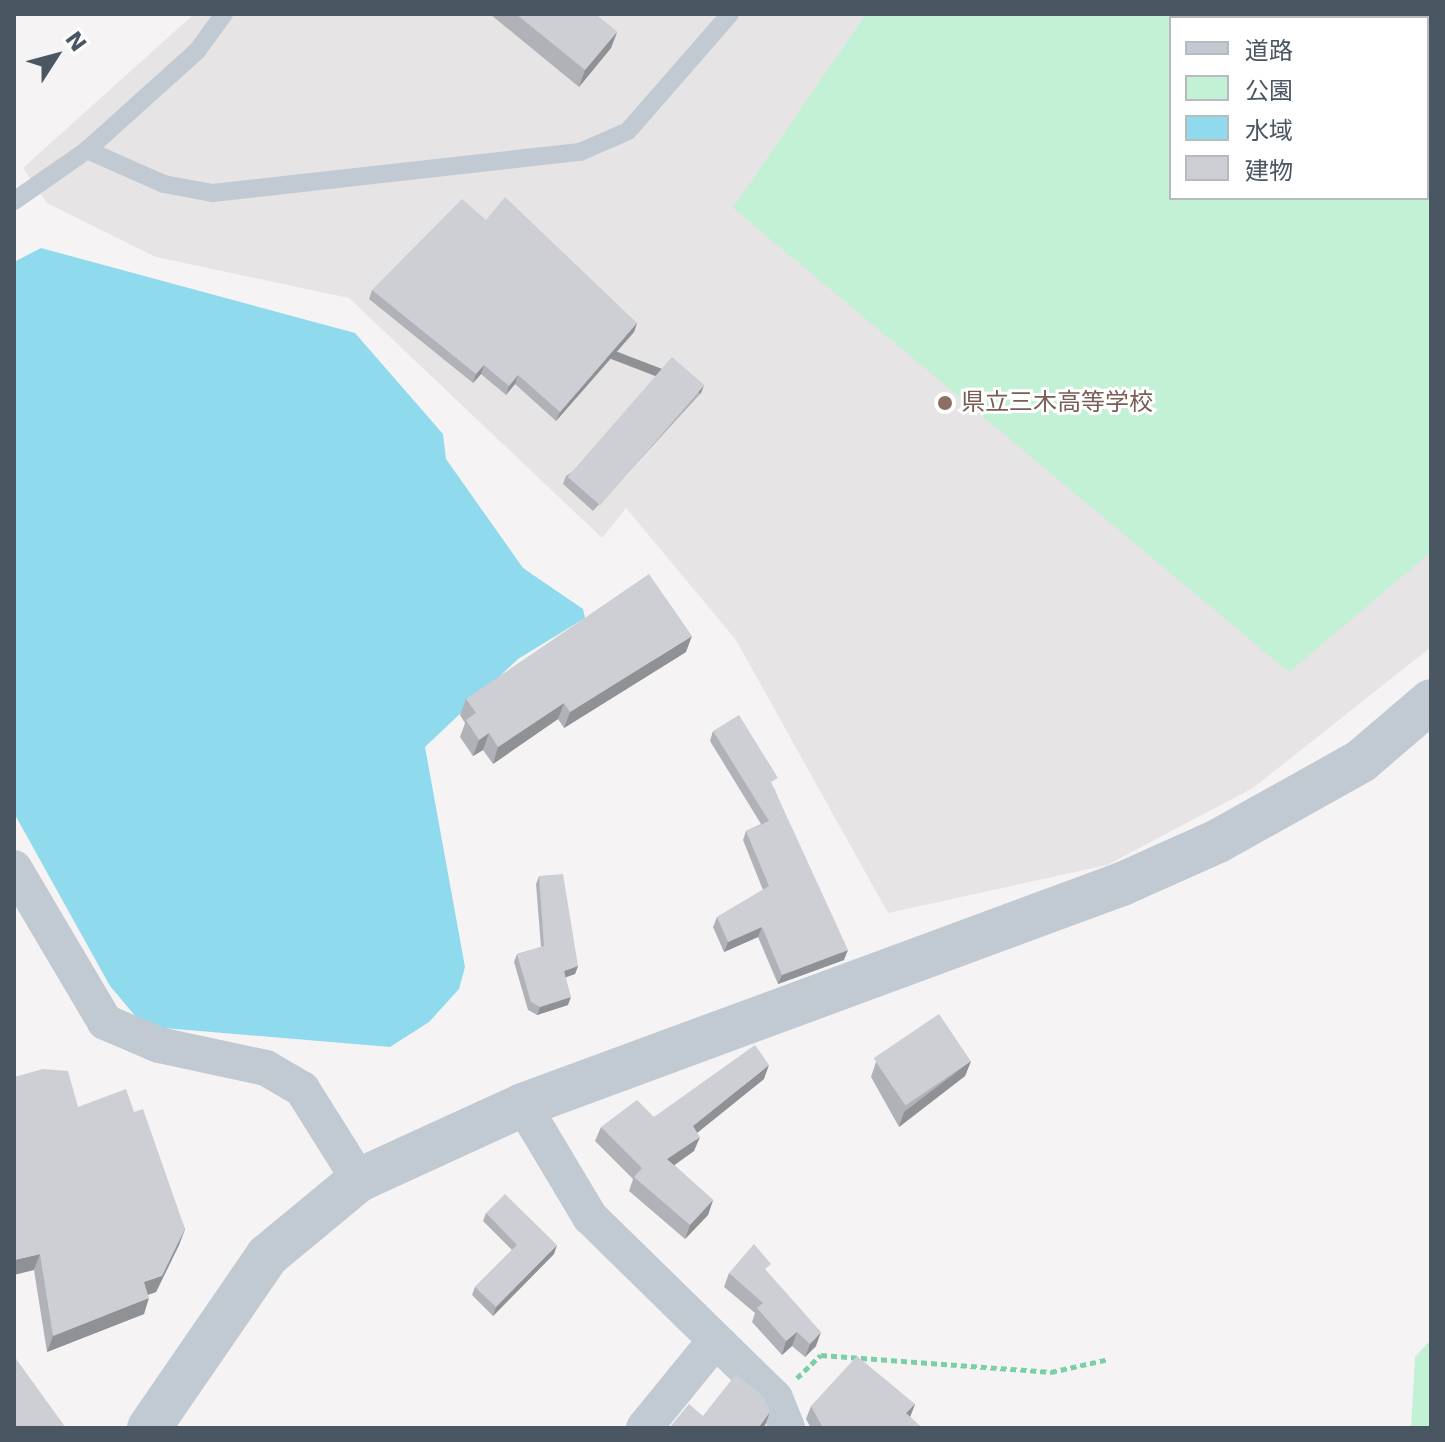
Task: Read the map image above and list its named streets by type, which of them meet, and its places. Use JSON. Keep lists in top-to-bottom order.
{
  "places": ["県立三木高等学校"],
  "legend": [
    "道路",
    "公園",
    "水域",
    "建物"
  ],
  "north": "top right"
}
